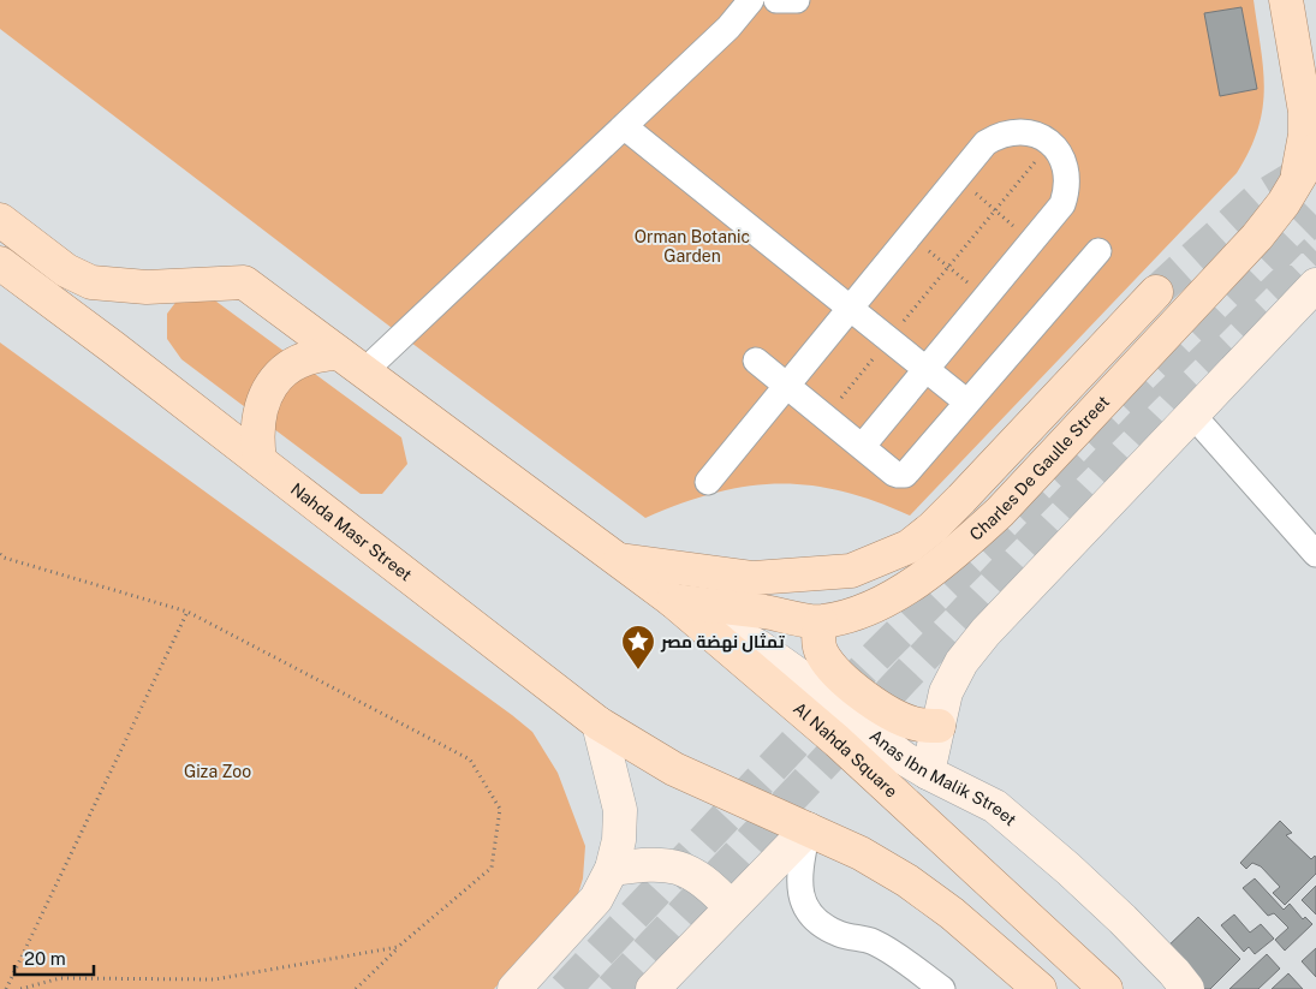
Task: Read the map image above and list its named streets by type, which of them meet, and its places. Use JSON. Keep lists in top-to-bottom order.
{
  "streets": {
    "main road": ["Charles De Gaulle Street", "Nahda Masr Street", "Al Nahda Square"],
    "street": ["Anas Ibn Malik Street"]
  },
  "crossings": [
    ["Charles De Gaulle Street", "Al Nahda Square"],
    ["Charles De Gaulle Street", "Anas Ibn Malik Street"],
    ["Al Nahda Square", "Anas Ibn Malik Street"]
  ],
  "parks": ["Orman Botanic Garden", "Giza Zoo"],
  "places": {
    "place": ["تمثال نهضة مصر"]
  },
  "scale_bar": "20 m"
}
